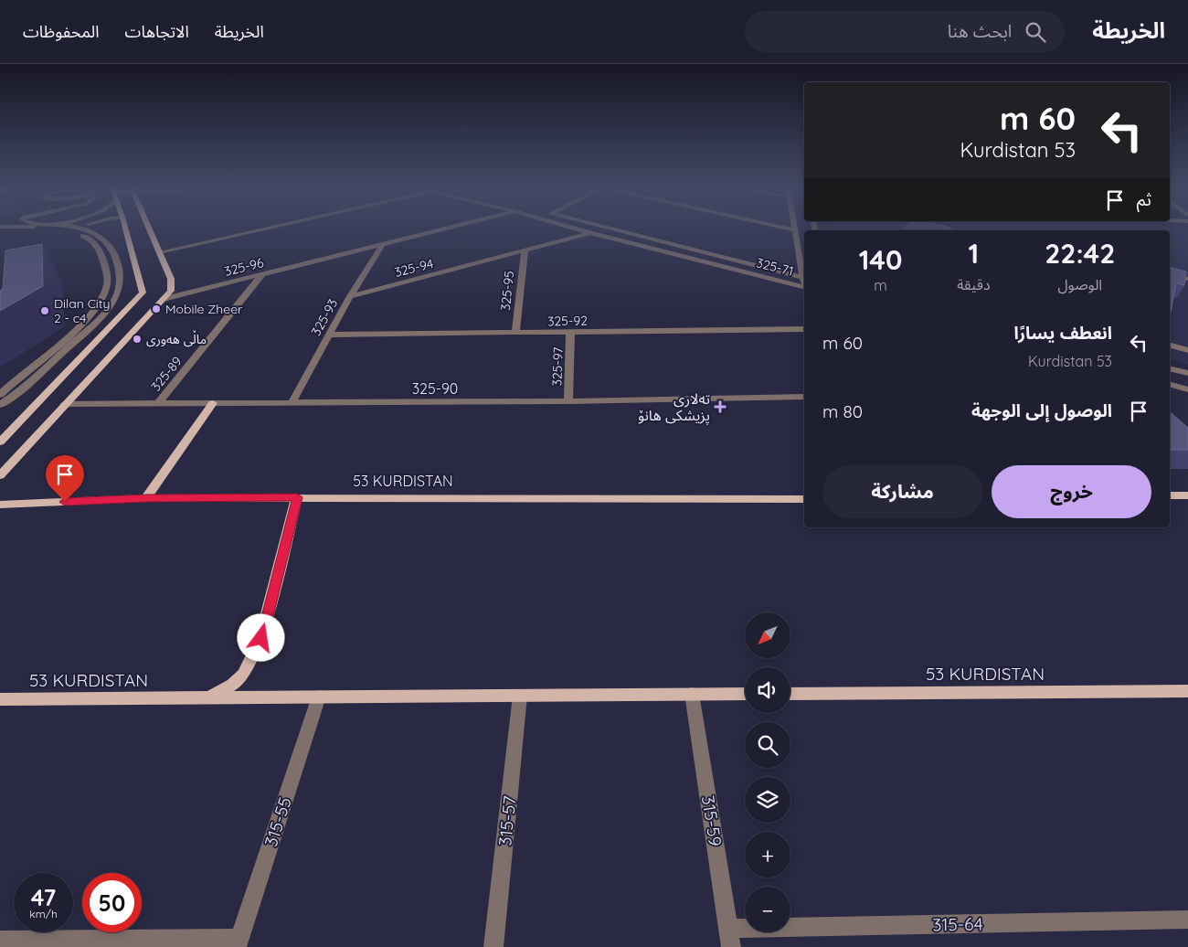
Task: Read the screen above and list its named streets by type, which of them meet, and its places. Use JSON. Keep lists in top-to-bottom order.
{
  "streets": {
    "main road": ["53 KURDISTAN"],
    "street": [
      "325-96",
      "325-71",
      "325-94",
      "325-95",
      "325-93",
      "325-92",
      "325-97",
      "325-89",
      "325-90",
      "315-57",
      "315-59",
      "315-55",
      "315-64"
    ]
  },
  "crossings": [
    ["325-96", "325-93"],
    ["325-96", "325-89"],
    ["325-71", "325-94"],
    ["325-94", "325-95"],
    ["325-94", "325-93"],
    ["325-95", "325-92"],
    ["325-93", "325-92"],
    ["325-93", "325-90"],
    ["325-92", "325-97"],
    ["325-97", "325-90"],
    ["325-89", "325-90"],
    ["53 KURDISTAN", "315-57"],
    ["53 KURDISTAN", "315-59"],
    ["53 KURDISTAN", "315-55"],
    ["315-59", "315-64"]
  ],
  "places": {
    "other": ["Mobile Zheer", "Dilan City 2 - c4", "ماڵی هەوری"],
    "health": ["تەلاری پزیشکی هانۆ"]
  },
  "north": "bottom left",
  "page": {
    "header": "الخريطة",
    "search": "ابحث هنا",
    "nav": ["الخريطة", "الاتجاهات", "المحفوظات"],
    "turn": ["60 m", "53 Kurdistan"],
    "then": "ثم",
    "eta": [
      "22:42",
      "الوصول",
      "1",
      "دقيقة",
      "140",
      "m"
    ],
    "list": [
      {
        "name": "انعطف يسارًا",
        "note": "53 Kurdistan",
        "value": "60 m"
      },
      {
        "name": "الوصول إلى الوجهة",
        "value": "80 m"
      }
    ],
    "buttons": ["خروج", "مشاركة"],
    "map_buttons": ["+", "−"],
    "speed": "47 km/h",
    "limit": "50"
  }
}
